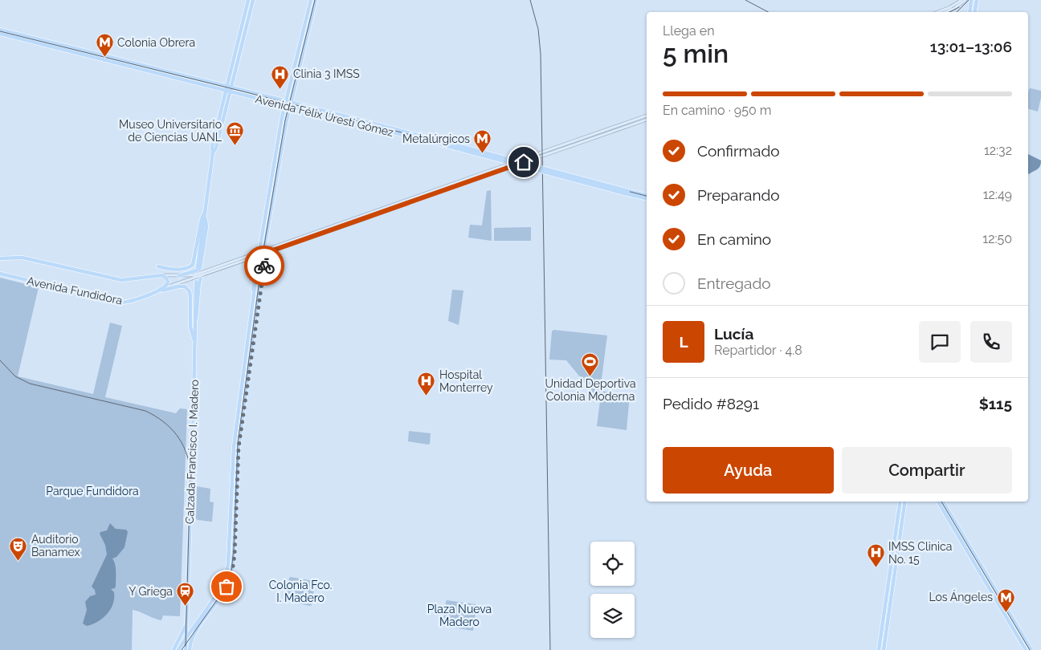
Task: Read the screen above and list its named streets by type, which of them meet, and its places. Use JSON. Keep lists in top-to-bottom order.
{
  "streets": {
    "main road": ["Avenida Félix Uresti Gómez", "Avenida Fundidora", "Calzada Francisco I. Madero"]
  },
  "parks": ["Parque Fundidora", "Colonia Fco. I. Madero", "Plaza Nueva Madero"],
  "places": {
    "metro station": ["Colonia Obrera", "Metalúrgicos", "Los Ángeles"],
    "hospital": ["Clinia 3 IMSS", "Hospital Monterrey", "IMSS Clinica No. 15"],
    "museum": ["Museo Universitario de Ciencias UANL"],
    "sports": ["Unidad Deportiva Colonia Moderna"],
    "theatre": ["Auditorio Banamex"],
    "station": ["Y Griega"]
  },
  "page": {
    "heading": ["5 min", "Llega en", "13:01–13:06"],
    "panel": [
      "Lucía",
      "Repartidor · 4.8",
      "Pedido #8291",
      "$115"
    ],
    "bar": "En camino · 950 m",
    "list": [
      ["Confirmado", "12:32"],
      ["Preparando", "12:49"],
      ["En camino", "12:50"],
      "Entregado"
    ],
    "round": "L",
    "buttons": ["Ayuda", "Compartir"]
  }
}
